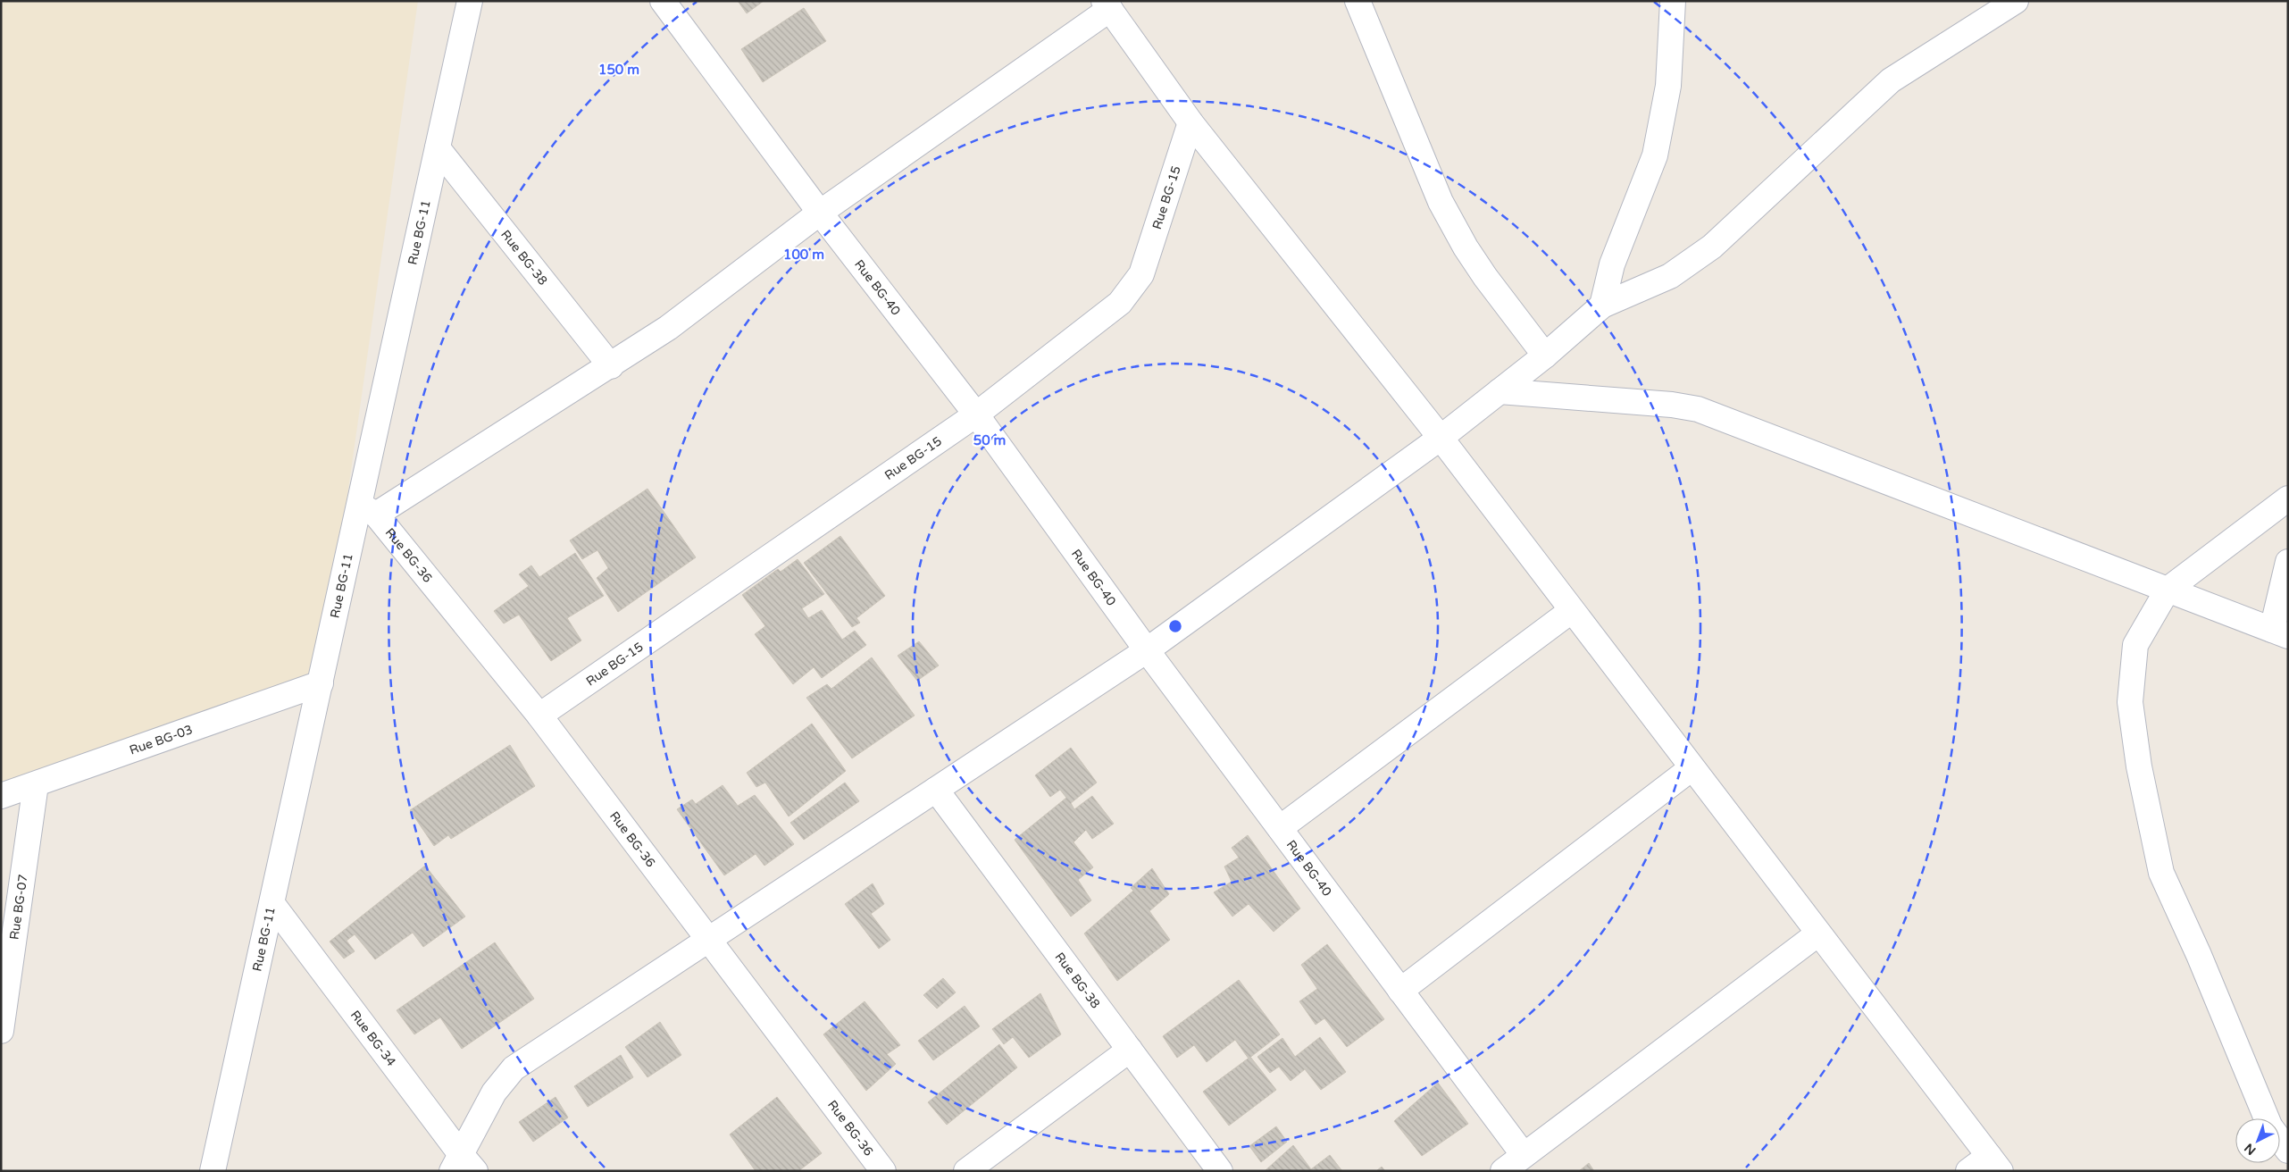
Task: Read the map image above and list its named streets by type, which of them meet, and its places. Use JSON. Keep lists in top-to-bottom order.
{
  "streets": {
    "street": [
      "Rue BG-15",
      "Rue BG-11",
      "Rue BG-38",
      "Rue BG-40",
      "Rue BG-36",
      "Rue BG-03",
      "Rue BG-07",
      "Rue BG-34"
    ]
  },
  "crossings": [
    ["Rue BG-15", "Rue BG-40"],
    ["Rue BG-15", "Rue BG-36"],
    ["Rue BG-11", "Rue BG-38"],
    ["Rue BG-11", "Rue BG-36"],
    ["Rue BG-11", "Rue BG-03"],
    ["Rue BG-11", "Rue BG-34"],
    ["Rue BG-03", "Rue BG-07"]
  ],
  "north": "bottom left",
  "rings": ["150 m", "100 m", "50 m"]
}
